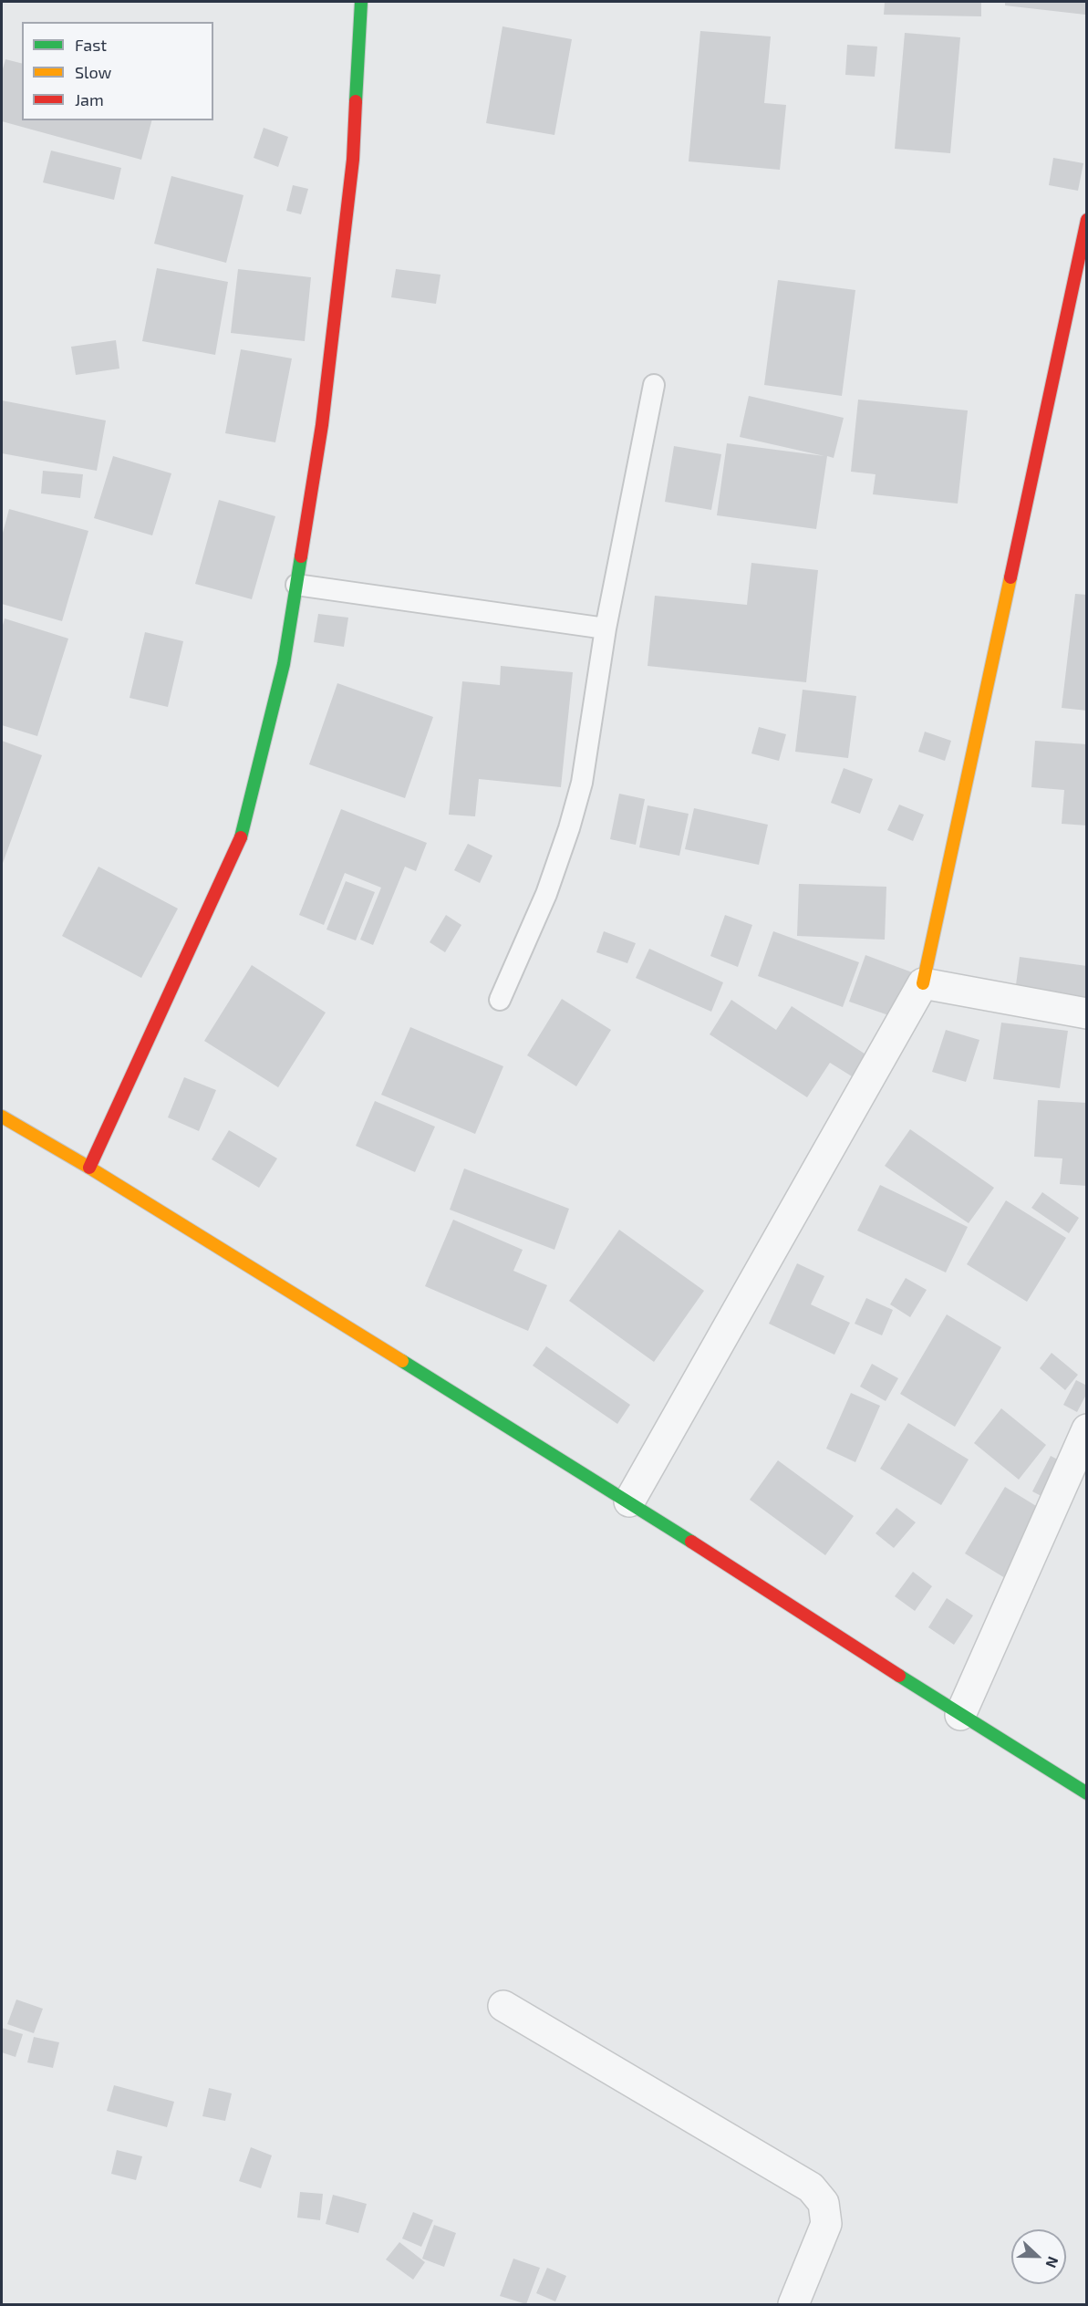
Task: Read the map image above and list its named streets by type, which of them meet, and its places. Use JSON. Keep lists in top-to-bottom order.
{
  "legend": ["Fast", "Slow", "Jam"],
  "north": "right"
}
